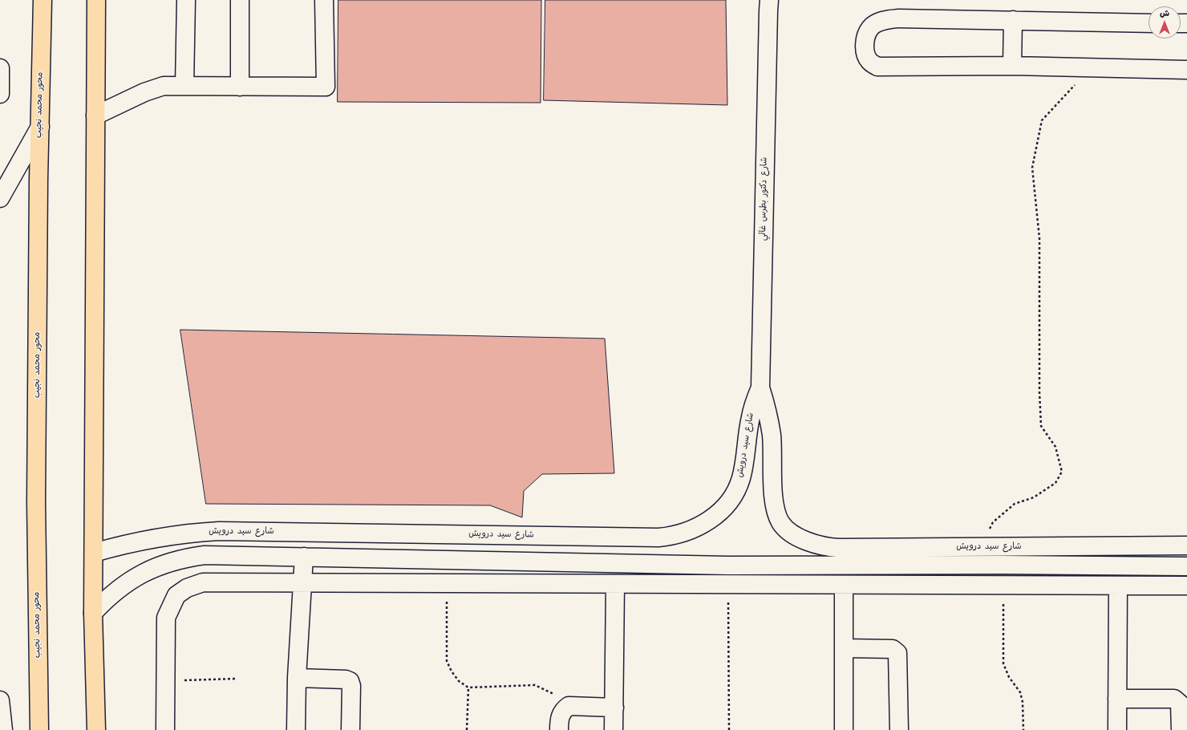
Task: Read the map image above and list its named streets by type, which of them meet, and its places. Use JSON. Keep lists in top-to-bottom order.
{
  "streets": {
    "main road": ["محور محمد نجيب"],
    "street": ["شارع دكتور بطرس غالي", "شارع سيد درويش"]
  },
  "crossings": [
    ["شارع دكتور بطرس غالي", "شارع سيد درويش"]
  ],
  "north": "top"
}
